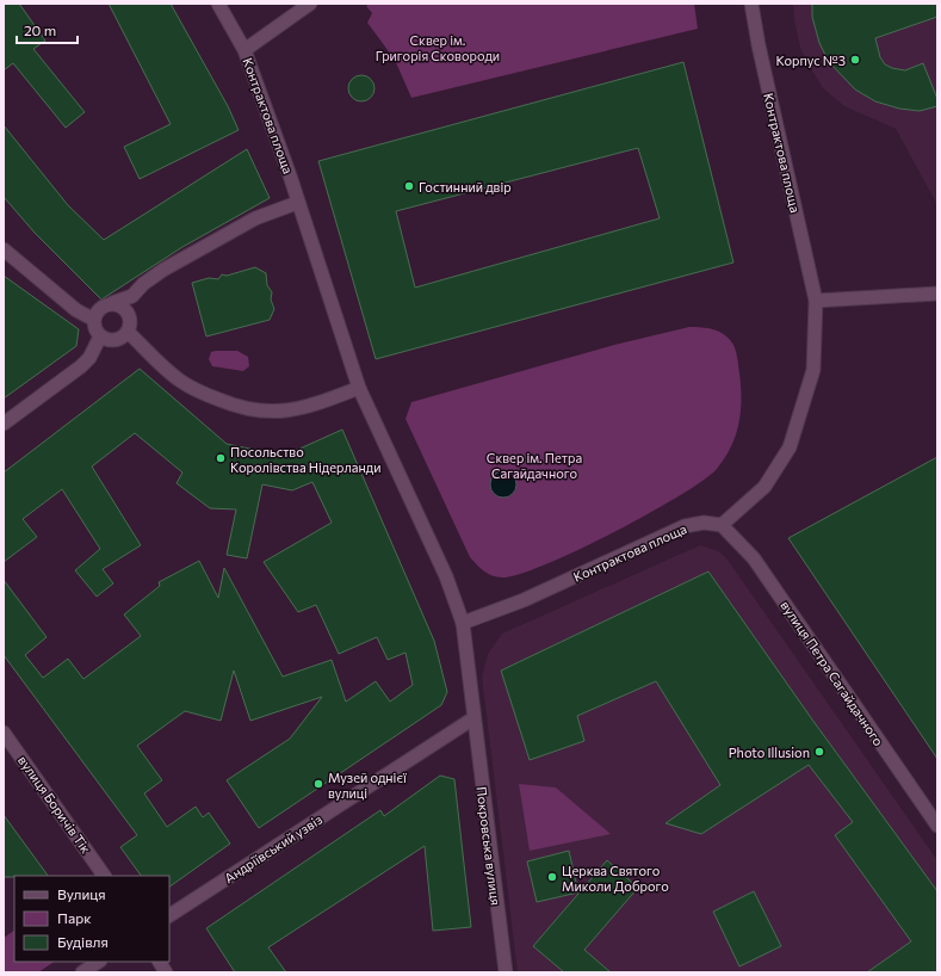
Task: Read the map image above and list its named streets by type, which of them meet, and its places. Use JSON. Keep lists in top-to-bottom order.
{
  "streets": {
    "street": [
      "Контрактова площа",
      "вулиця Петра Сагайдачного",
      "вулиця Боричів Тік",
      "Покровська вулиця",
      "Андріївський узвіз"
    ]
  },
  "crossings": [
    ["Контрактова площа", "вулиця Петра Сагайдачного"],
    ["Контрактова площа", "Покровська вулиця"],
    ["Контрактова площа", "Андріївський узвіз"],
    ["Покровська вулиця", "Андріївський узвіз"]
  ],
  "parks": ["Сквер ім. Григорія Сковороди", "Сквер ім. Петра Сагайдачного"],
  "places": [
    "Корпус №3",
    "Гостинний двір",
    "Посольство Королівства Нідерланди",
    "Photo Illusion",
    "Музей однієї вулиці",
    "Церква Святого Миколи Доброго"
  ],
  "legend": ["Вулиця", "Парк", "Будівля"],
  "scale_bar": "20 m"
}
